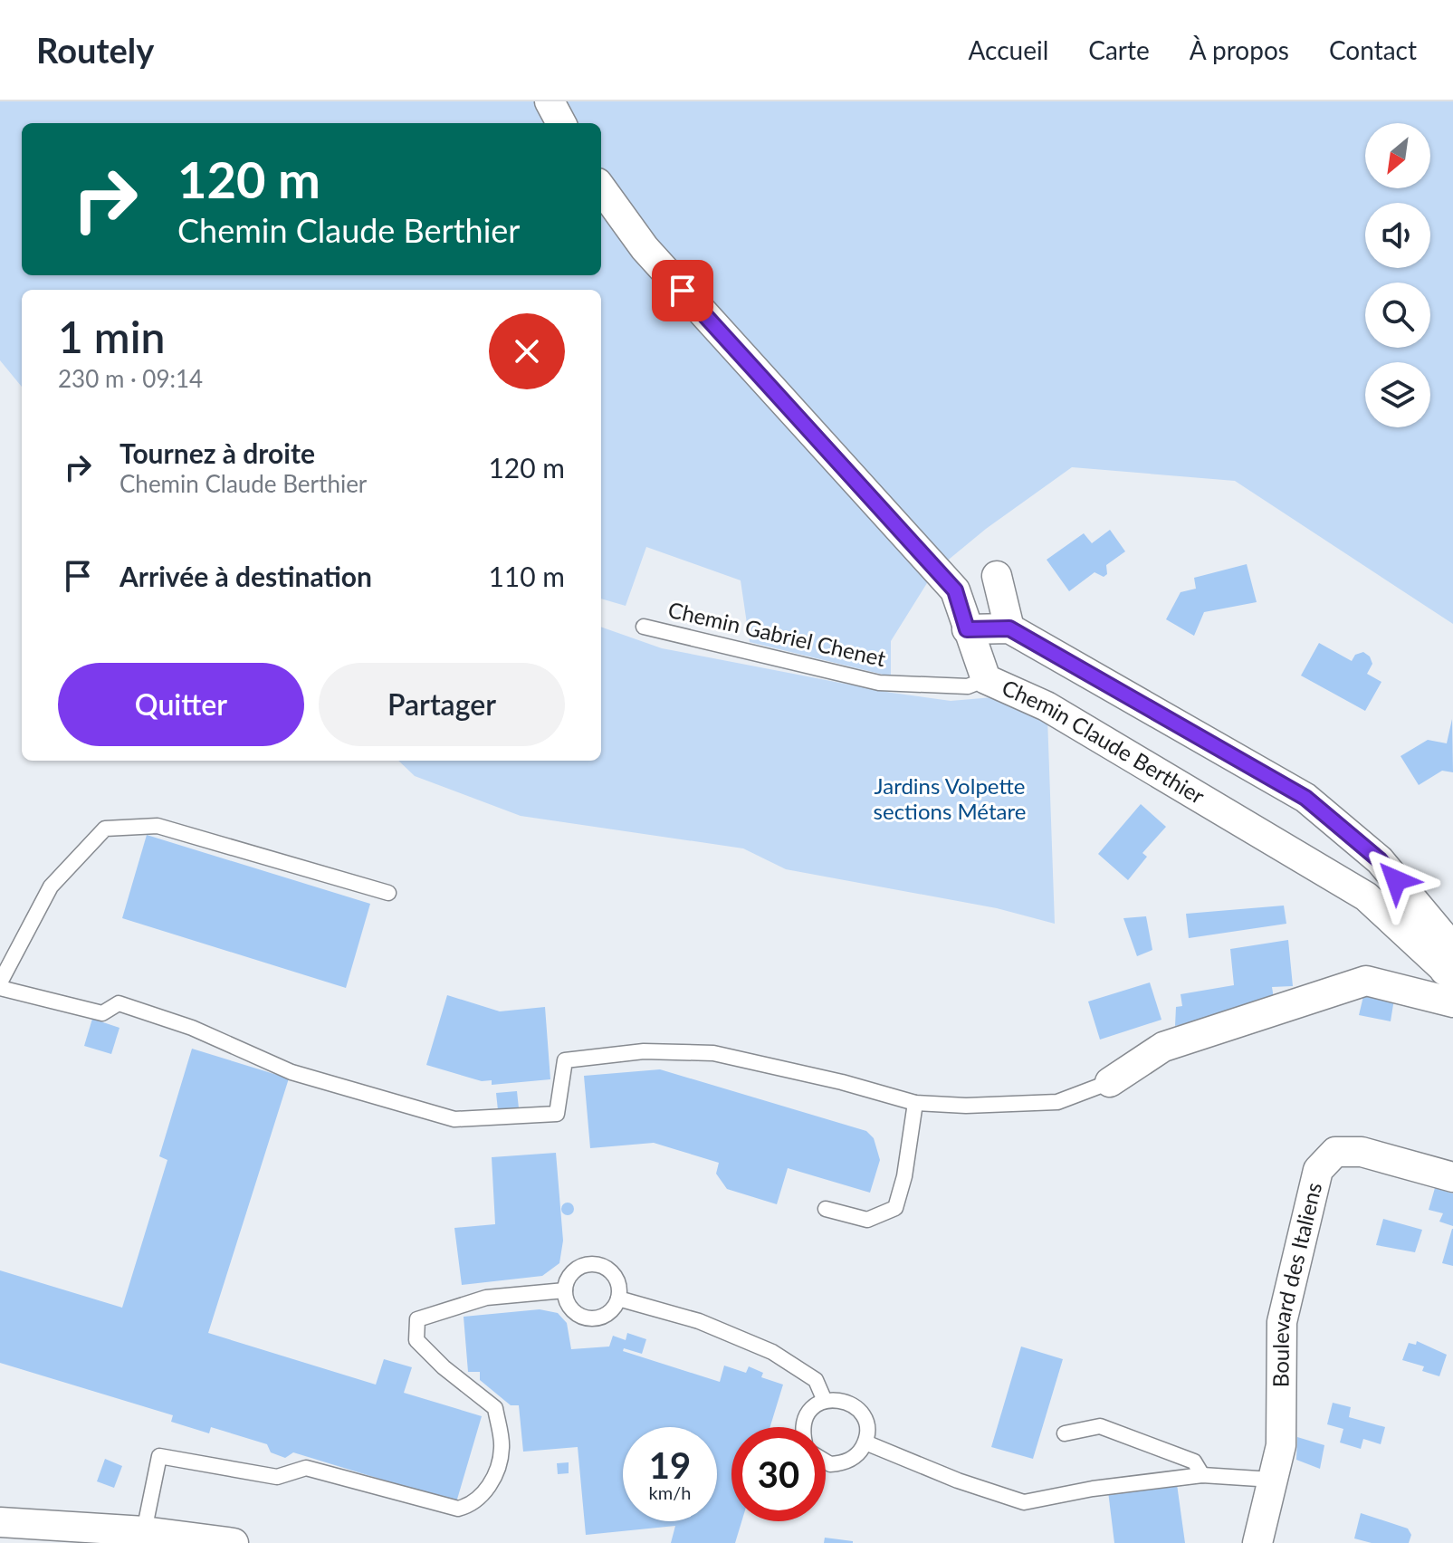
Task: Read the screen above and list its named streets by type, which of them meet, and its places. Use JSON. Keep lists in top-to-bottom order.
{
  "streets": {
    "street": ["Chemin Claude Berthier", "Boulevard des Italiens"],
    "lane": ["Chemin Gabriel Chenet"]
  },
  "crossings": [
    ["Chemin Gabriel Chenet", "Chemin Claude Berthier"]
  ],
  "parks": ["Jardins Volpette sections Métare"],
  "north": "bottom left",
  "page": {
    "header": "Routely",
    "nav": [
      "Accueil",
      "Carte",
      "À propos",
      "Contact"
    ],
    "turn": ["120 m", "Chemin Claude Berthier"],
    "heading": ["1 min", "230 m · 09:14"],
    "list": [
      {
        "name": "Tournez à droite",
        "note": "Chemin Claude Berthier",
        "value": "120 m"
      },
      {
        "name": "Arrivée à destination",
        "value": "110 m"
      }
    ],
    "buttons": ["Quitter", "Partager"],
    "speed": "19 km/h",
    "limit": "30"
  }
}
